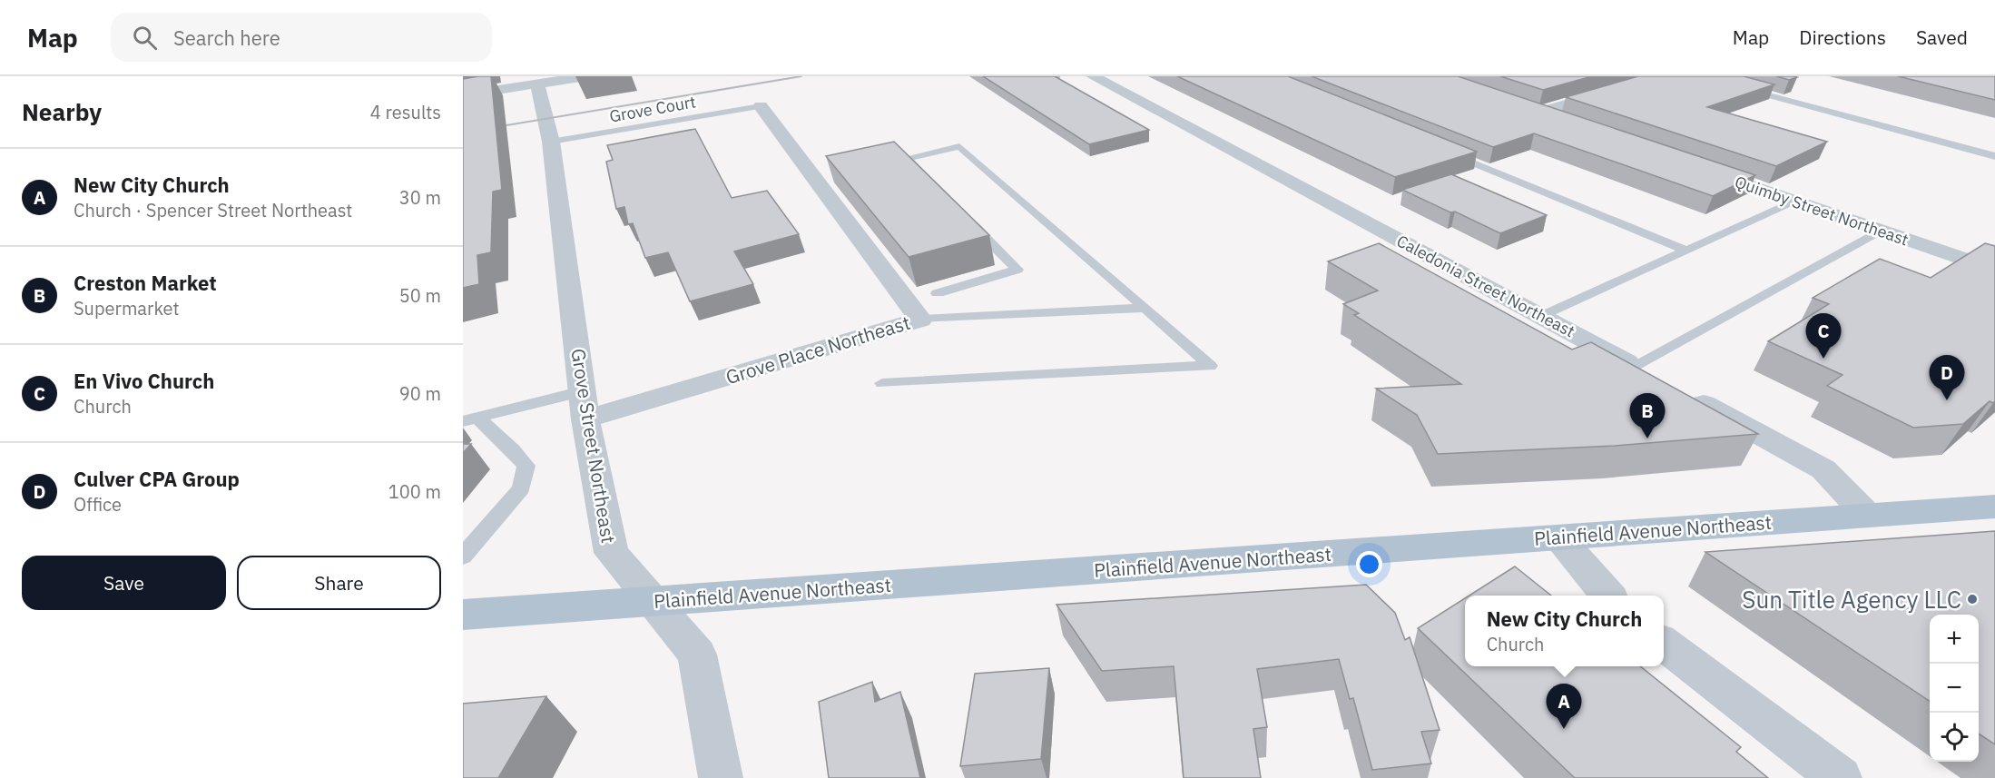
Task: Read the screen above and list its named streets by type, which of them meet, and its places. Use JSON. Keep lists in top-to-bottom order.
{
  "streets": {
    "main road": ["Plainfield Avenue Northeast"],
    "street": [
      "Quimby Street Northeast",
      "Caledonia Street Northeast",
      "Grove Place Northeast",
      "Grove Street Northeast"
    ],
    "lane": ["Grove Court"]
  },
  "crossings": [
    ["Grove Court", "Grove Place Northeast"],
    ["Grove Court", "Grove Street Northeast"],
    ["Grove Place Northeast", "Grove Street Northeast"],
    ["Grove Street Northeast", "Plainfield Avenue Northeast"]
  ],
  "places": ["Sun Title Agency LLC"],
  "page": {
    "header": "Map",
    "search": "Search here",
    "nav": ["Map", "Directions", "Saved"],
    "heading": ["Nearby", "4 results"],
    "list": [
      {
        "mark": "A",
        "name": "New City Church",
        "note": "Church · Spencer Street Northeast",
        "value": "30 m"
      },
      {
        "mark": "B",
        "name": "Creston Market",
        "note": "Supermarket",
        "value": "50 m"
      },
      {
        "mark": "C",
        "name": "En Vivo Church",
        "note": "Church",
        "value": "90 m"
      },
      {
        "mark": "D",
        "name": "Culver CPA Group",
        "note": "Office",
        "value": "100 m"
      }
    ],
    "pins": [
      "C",
      "D",
      "B",
      "A"
    ],
    "buttons": ["Save", "Share"],
    "popup": ["New City Church", "Church"],
    "map_buttons": ["+", "−"]
  }
}
